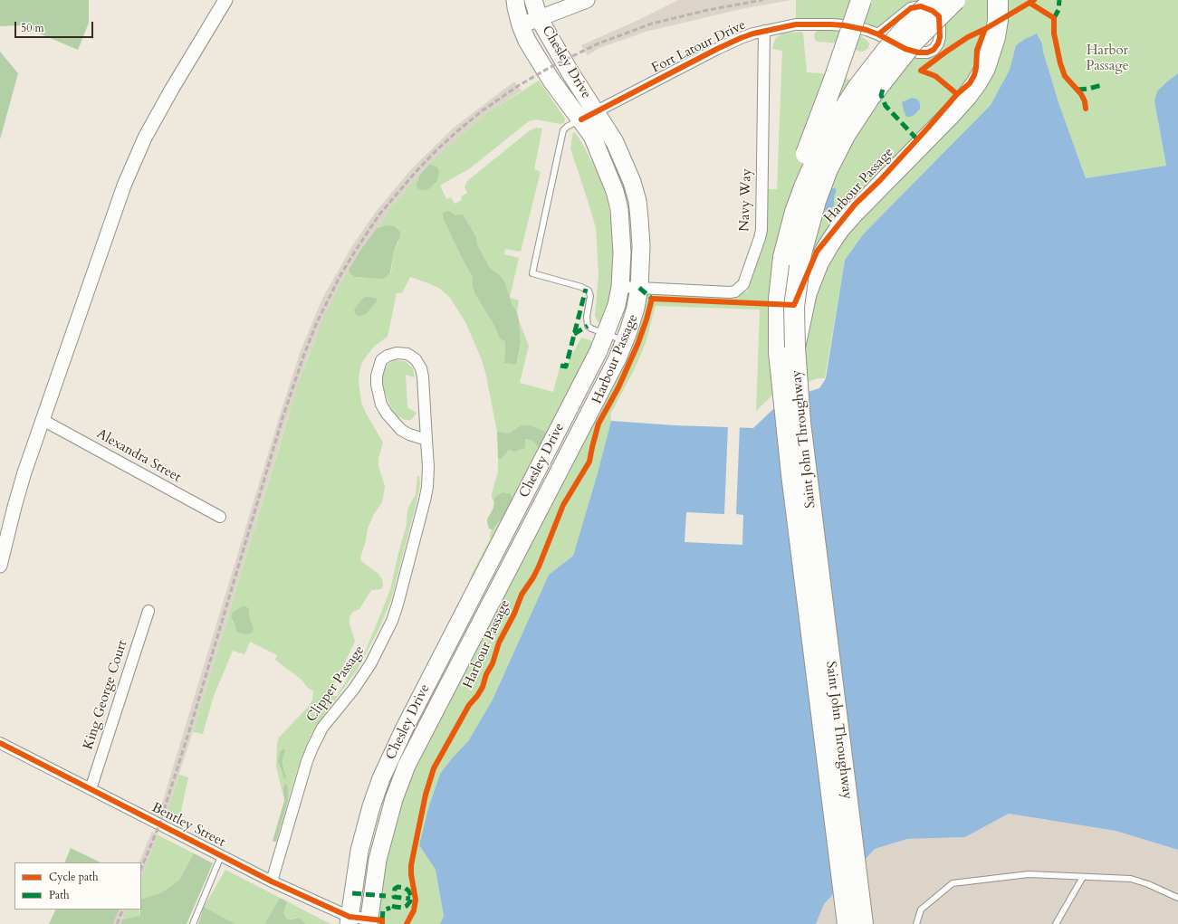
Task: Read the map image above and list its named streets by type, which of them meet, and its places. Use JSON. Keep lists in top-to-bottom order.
{
  "streets": {
    "highway": ["Saint John Throughway"],
    "main road": ["Chesley Drive"],
    "street": [
      "Fort Latour Drive",
      "Navy Way",
      "Alexandra Street",
      "Clipper Passage",
      "King George Court",
      "Bentley Street"
    ],
    "cycle path": ["Harbour Passage"]
  },
  "crossings": [
    ["Fort Latour Drive", "Chesley Drive"],
    ["Fort Latour Drive", "Navy Way"],
    ["Chesley Drive", "Navy Way"],
    ["Chesley Drive", "Bentley Street"],
    ["Clipper Passage", "Bentley Street"],
    ["King George Court", "Bentley Street"]
  ],
  "parks": ["Harbor Passage"],
  "legend": ["Cycle path", "Path"],
  "scale_bar": "50 m"
}
